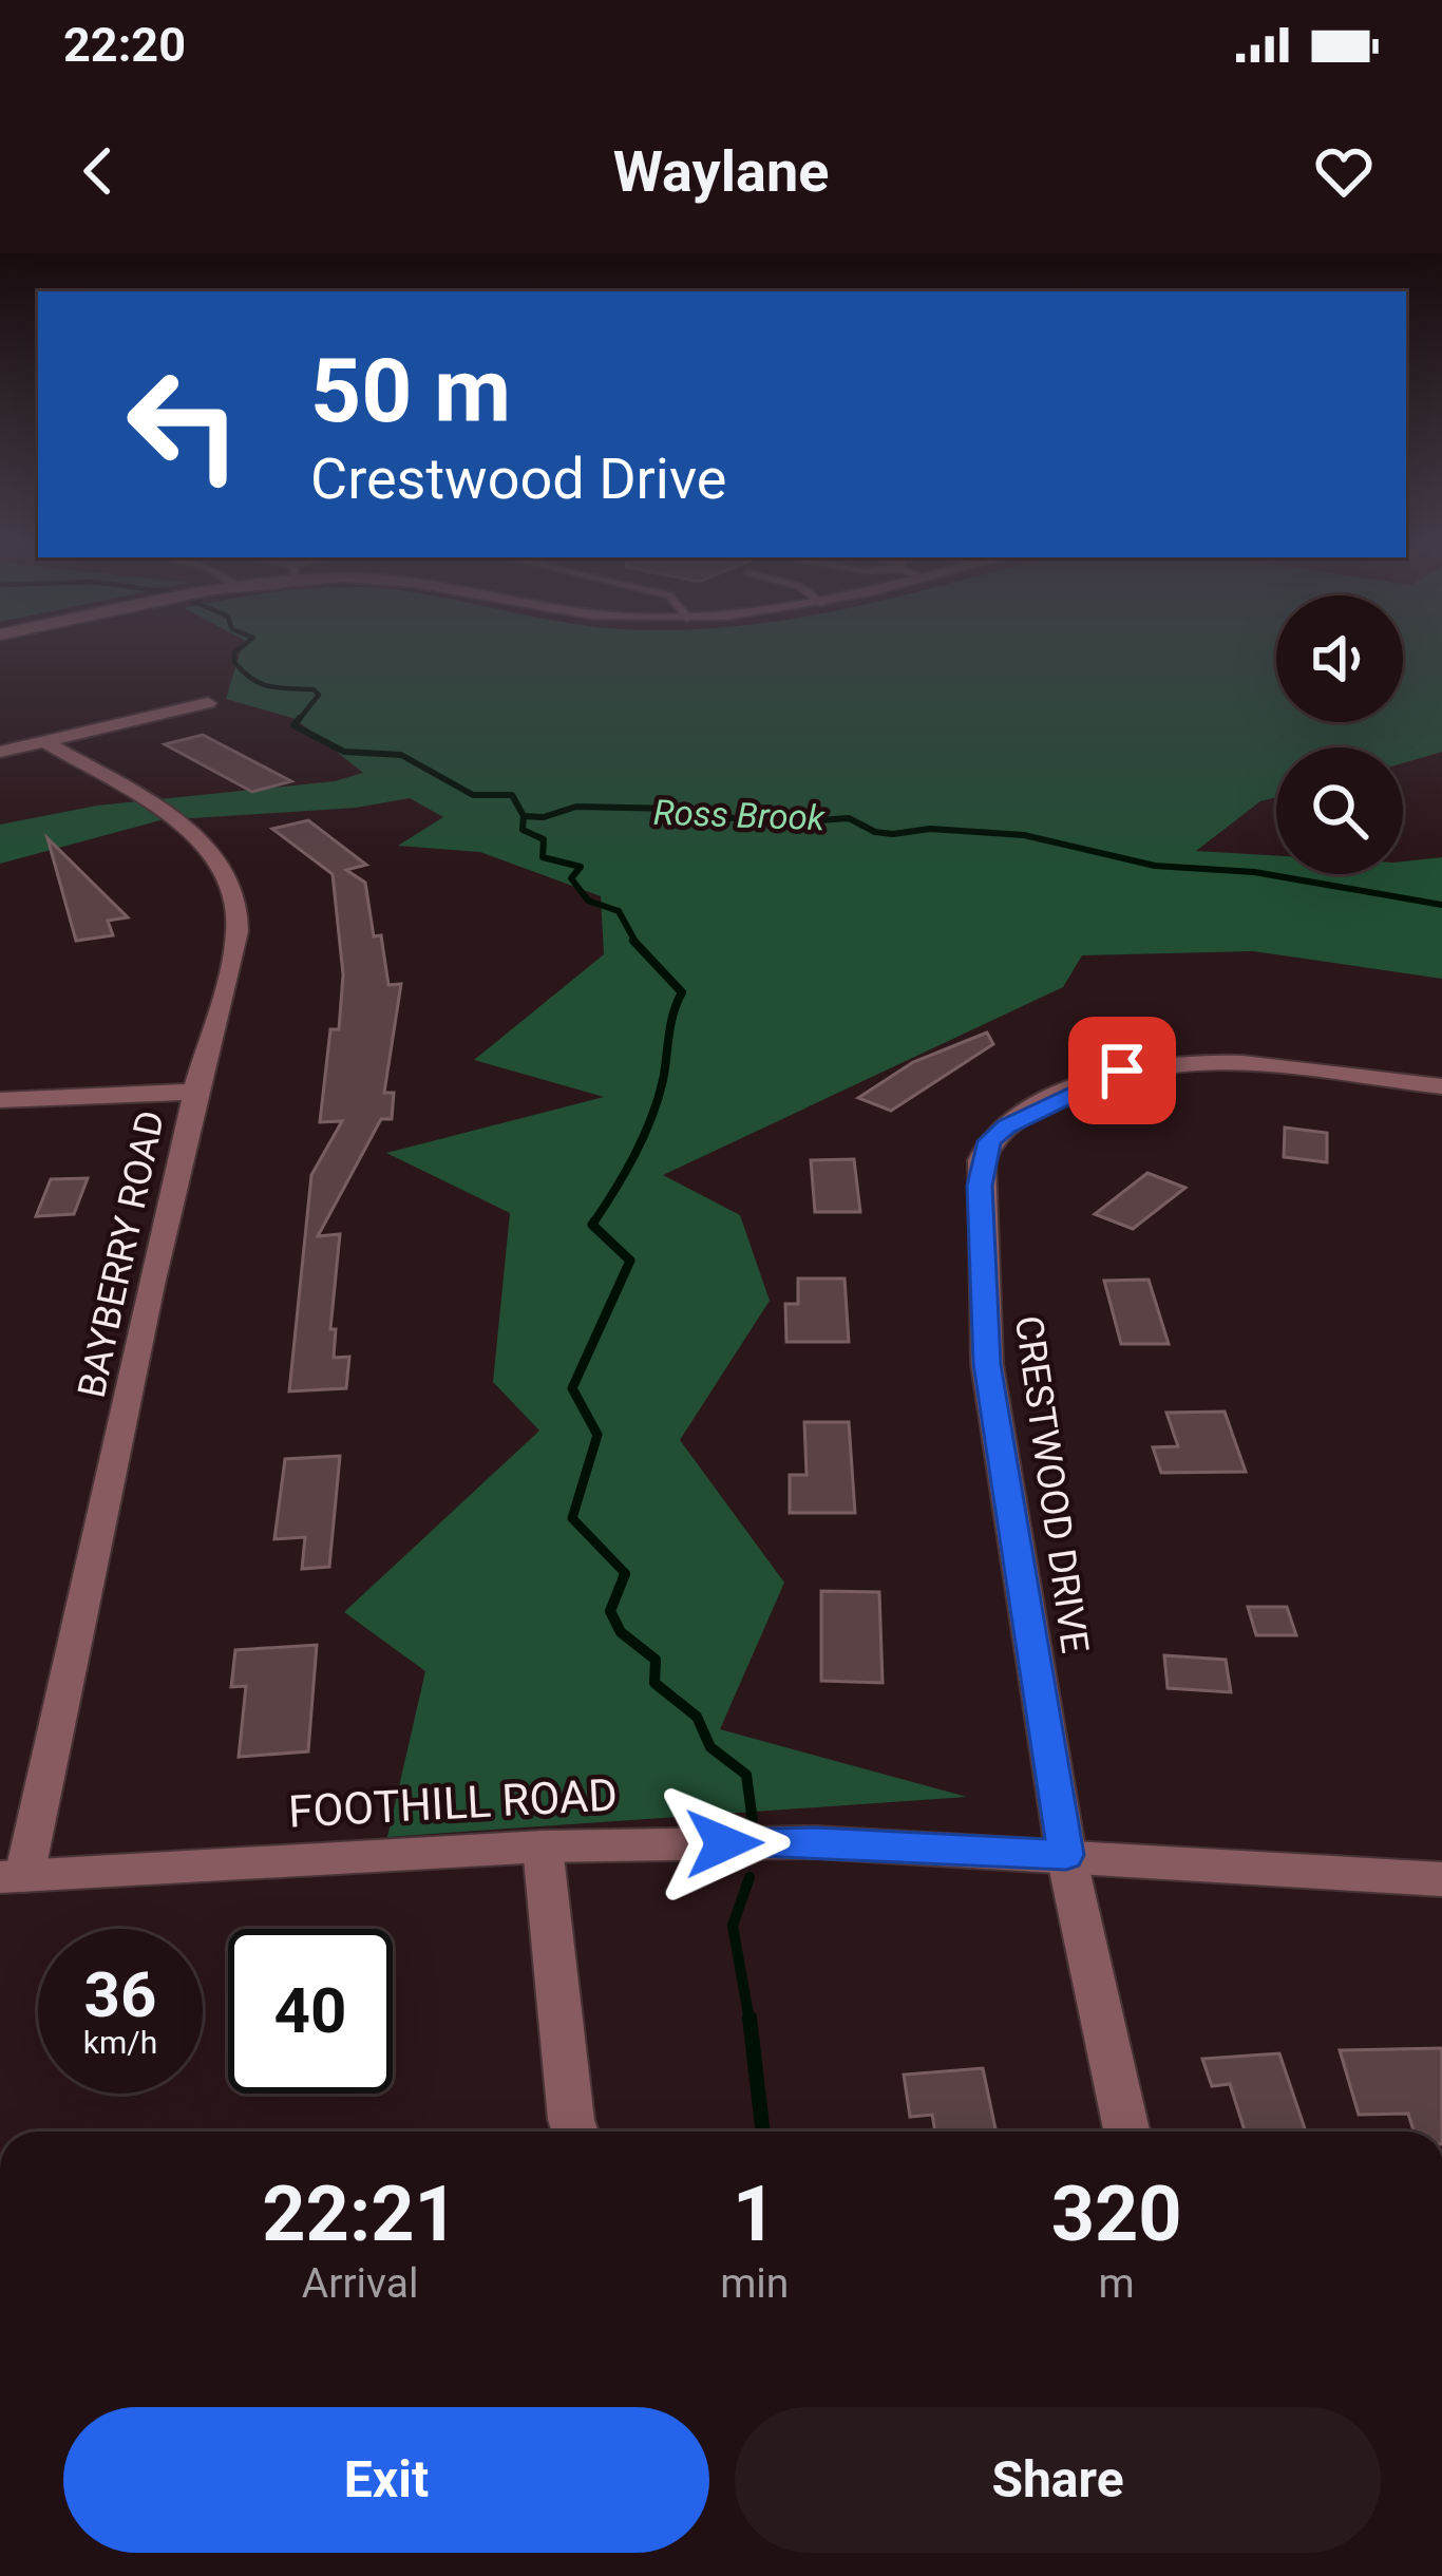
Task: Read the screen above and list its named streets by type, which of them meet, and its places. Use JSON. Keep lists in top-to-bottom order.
{
  "streets": {
    "street": ["BAYBERRY ROAD", "CRESTWOOD DRIVE", "FOOTHILL ROAD"]
  },
  "crossings": [
    ["BAYBERRY ROAD", "FOOTHILL ROAD"],
    ["CRESTWOOD DRIVE", "FOOTHILL ROAD"]
  ],
  "water": ["Ross Brook"],
  "page": {
    "status": "22:20",
    "header": "Waylane",
    "turn": ["50 m", "Crestwood Drive"],
    "speed": "36 km/h",
    "limit": "40",
    "eta": [
      "22:21",
      "Arrival",
      "1",
      "min",
      "320",
      "m"
    ],
    "buttons": ["Exit", "Share"]
  }
}
